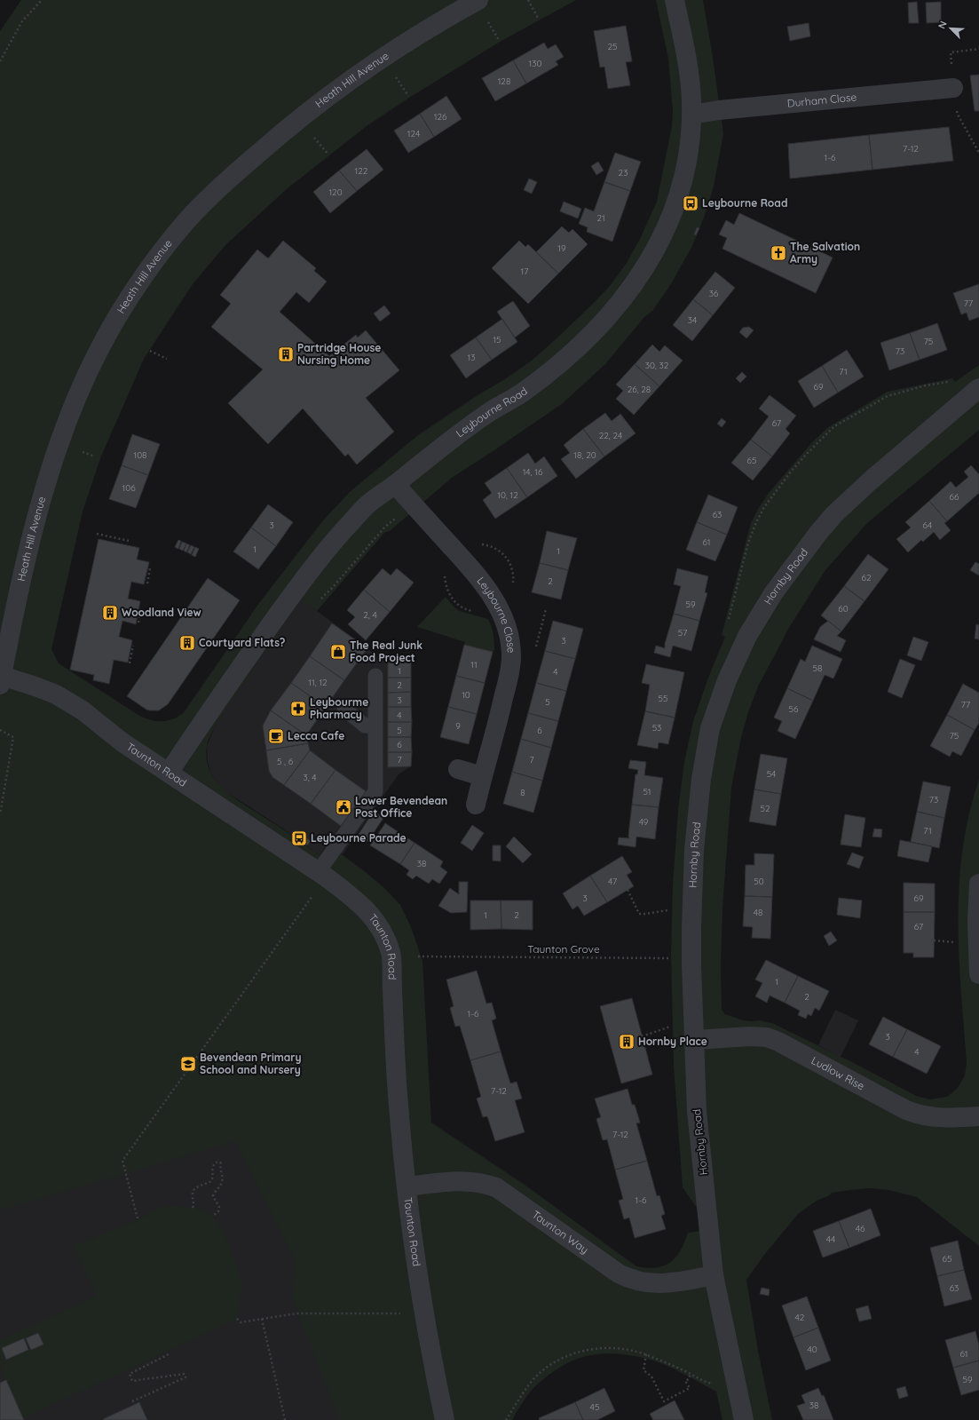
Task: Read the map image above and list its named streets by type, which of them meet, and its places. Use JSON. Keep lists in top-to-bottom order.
{
  "streets": {
    "street": [
      "Heath Hill Avenue",
      "Durham Close",
      "Leybourne Road",
      "Hornby Road",
      "Leybourne Close",
      "Taunton Road",
      "Ludlow Rise",
      "Taunton Way"
    ],
    "path": ["Taunton Grove"]
  },
  "crossings": [
    ["Heath Hill Avenue", "Taunton Road"],
    ["Durham Close", "Leybourne Road"],
    ["Leybourne Road", "Leybourne Close"],
    ["Leybourne Road", "Taunton Road"],
    ["Hornby Road", "Taunton Grove"],
    ["Hornby Road", "Ludlow Rise"],
    ["Hornby Road", "Taunton Way"],
    ["Taunton Road", "Taunton Way"]
  ],
  "places": {
    "bus stop": ["Leybourne Road", "Leybourne Parade"],
    "church": ["The Salvation Army"],
    "building": [
      "Partridge House Nursing Home",
      "Woodland View",
      "Courtyard Flats?",
      "Hornby Place"
    ],
    "shop": ["The Real Junk Food Project"],
    "pharmacy": ["Leybourme Pharmacy"],
    "cafe": ["Lecca Cafe"],
    "public building": ["Lower Bevendean Post Office"],
    "school or university": ["Bevendean Primary School and Nursery"]
  },
  "house_numbers": [
    "25",
    "130",
    "128",
    "126",
    "124",
    "7-12",
    "1-6",
    "122",
    "23",
    "120",
    "21",
    "19",
    "17",
    "36",
    "77",
    "34",
    "15",
    "75",
    "73",
    "13",
    "30, 32",
    "71",
    "69",
    "26, 28",
    "67",
    "22, 24",
    "108",
    "18, 20",
    "65",
    "14, 16",
    "106",
    "10, 12",
    "66",
    "63",
    "3",
    "64",
    "61",
    "1",
    "1",
    "62",
    "2",
    "59",
    "60",
    "2, 4",
    "57",
    "3",
    "11",
    "58",
    "1",
    "4",
    "11, 12",
    "2",
    "10",
    "55",
    "3",
    "5",
    "77",
    "56",
    "4",
    "9",
    "53",
    "5",
    "6",
    "75",
    "6",
    "7",
    "7",
    "5 , 6",
    "54",
    "3, 4",
    "51",
    "8",
    "73",
    "52",
    "49",
    "71",
    "38",
    "47",
    "50",
    "3",
    "69",
    "48",
    "1",
    "2",
    "67",
    "1",
    "2",
    "1-6",
    "3",
    "4",
    "7-12",
    "7-12",
    "1-6",
    "46",
    "44",
    "65",
    "63",
    "42",
    "40",
    "61",
    "59",
    "38",
    "45"
  ],
  "north": "top left"
}
